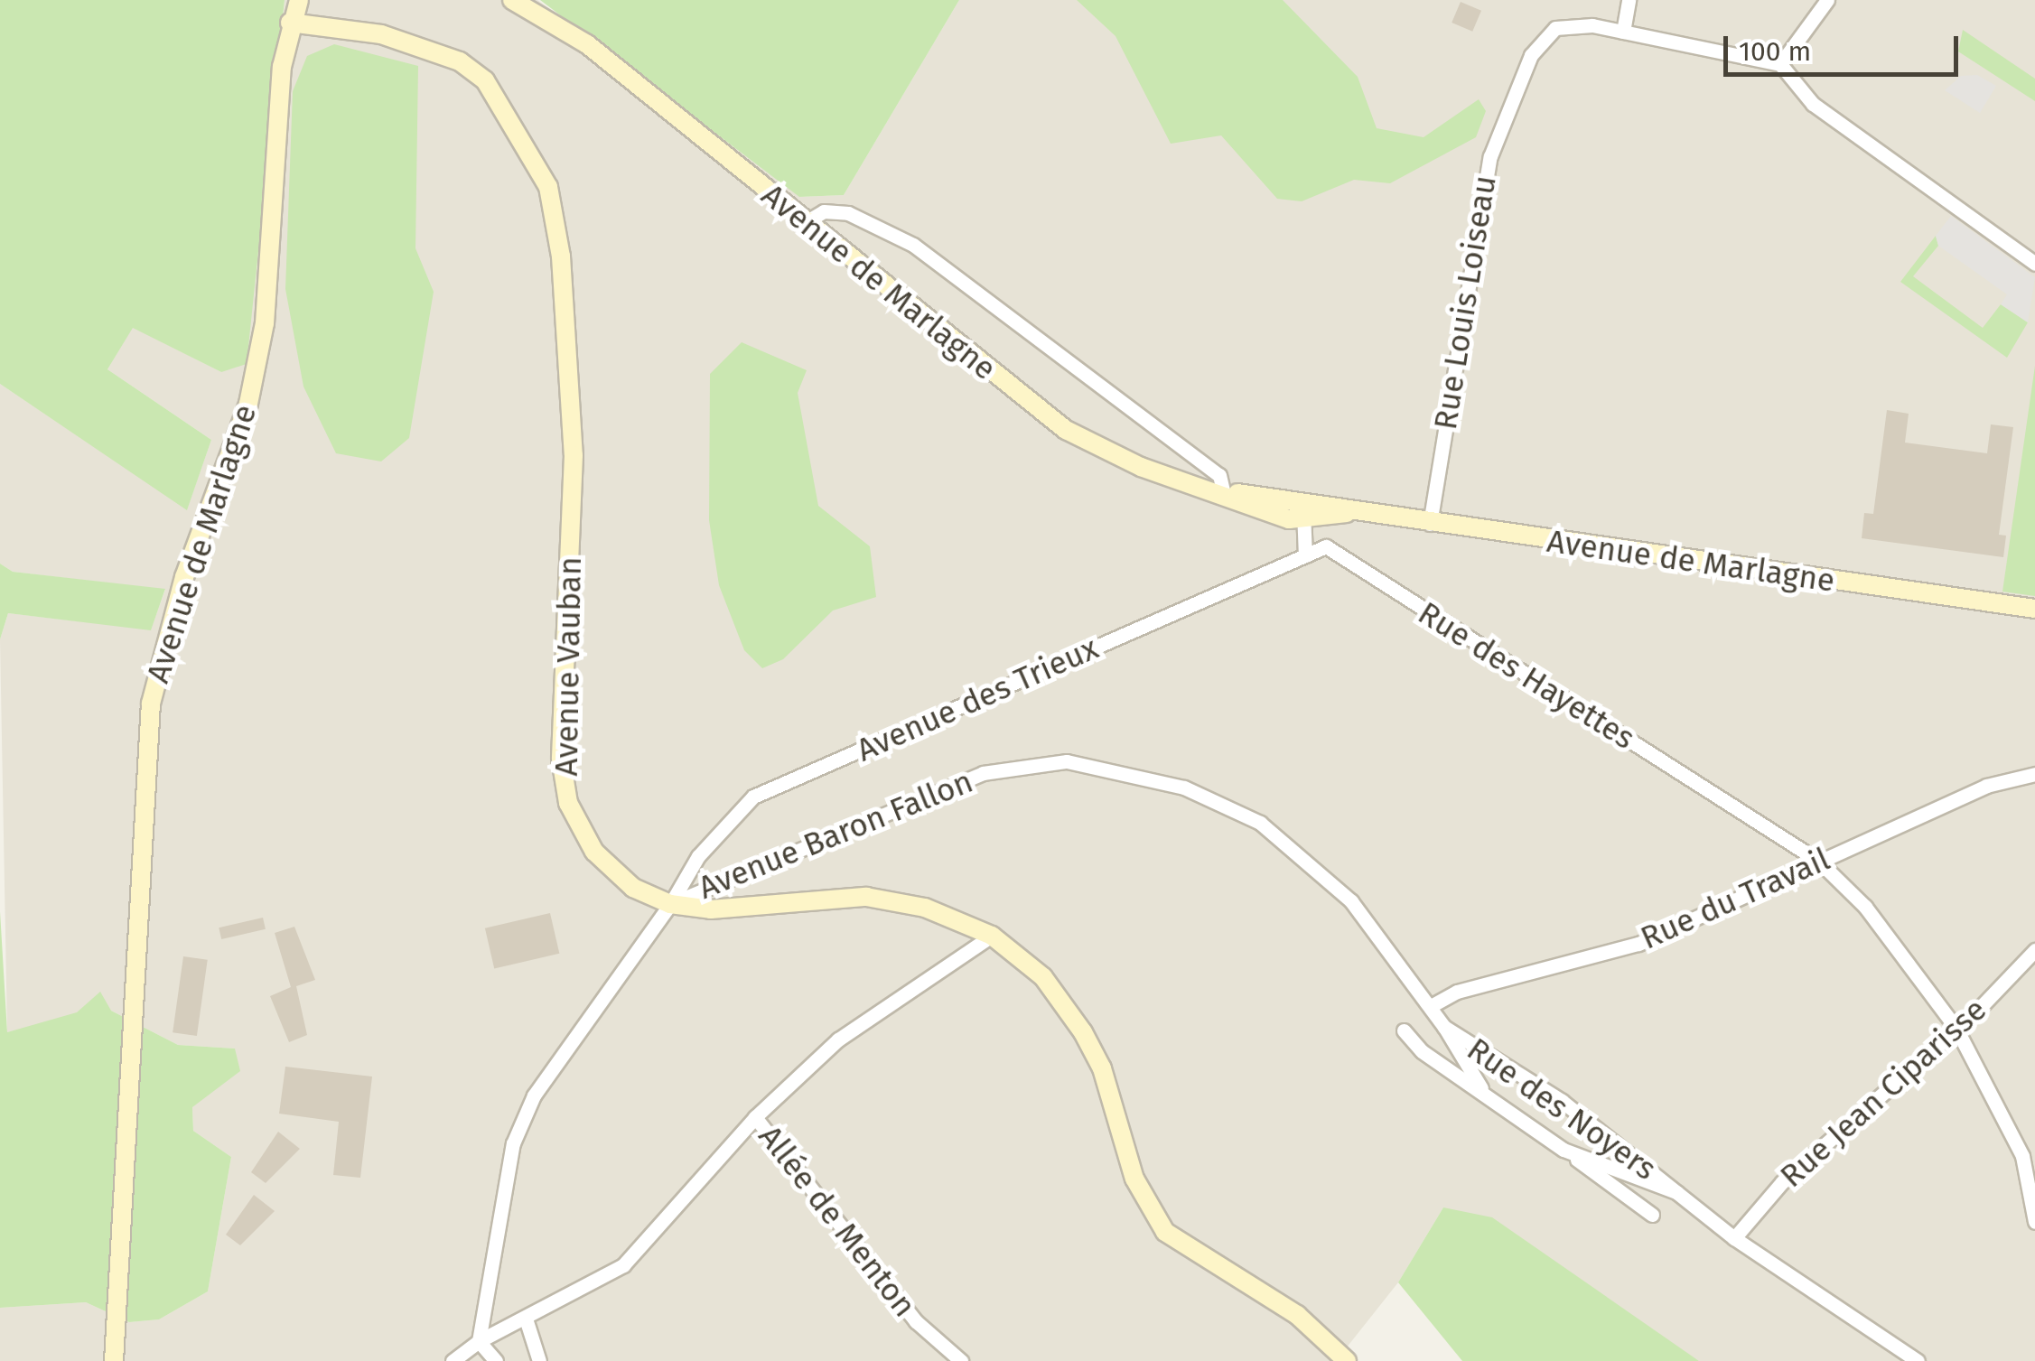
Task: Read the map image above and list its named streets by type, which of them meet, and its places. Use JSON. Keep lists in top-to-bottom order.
{
  "streets": {
    "main road": ["Avenue de Marlagne", "Avenue Vauban"],
    "street": [
      "Rue Louis Loiseau",
      "Rue des Hayettes",
      "Avenue des Trieux",
      "Avenue Baron Fallon",
      "Rue du Travail",
      "Rue Jean Ciparisse",
      "Rue des Noyers",
      "Allée de Menton"
    ]
  },
  "crossings": [
    ["Avenue de Marlagne", "Rue Louis Loiseau"],
    ["Avenue de Marlagne", "Avenue Vauban"],
    ["Avenue Vauban", "Avenue des Trieux"],
    ["Avenue Vauban", "Avenue Baron Fallon"],
    ["Rue des Hayettes", "Avenue des Trieux"],
    ["Rue des Hayettes", "Rue du Travail"],
    ["Rue des Hayettes", "Rue Jean Ciparisse"],
    ["Avenue des Trieux", "Avenue Baron Fallon"],
    ["Avenue Baron Fallon", "Rue du Travail"],
    ["Avenue Baron Fallon", "Rue des Noyers"],
    ["Rue du Travail", "Rue des Noyers"],
    ["Rue Jean Ciparisse", "Rue des Noyers"]
  ],
  "scale_bar": "100 m"
}
